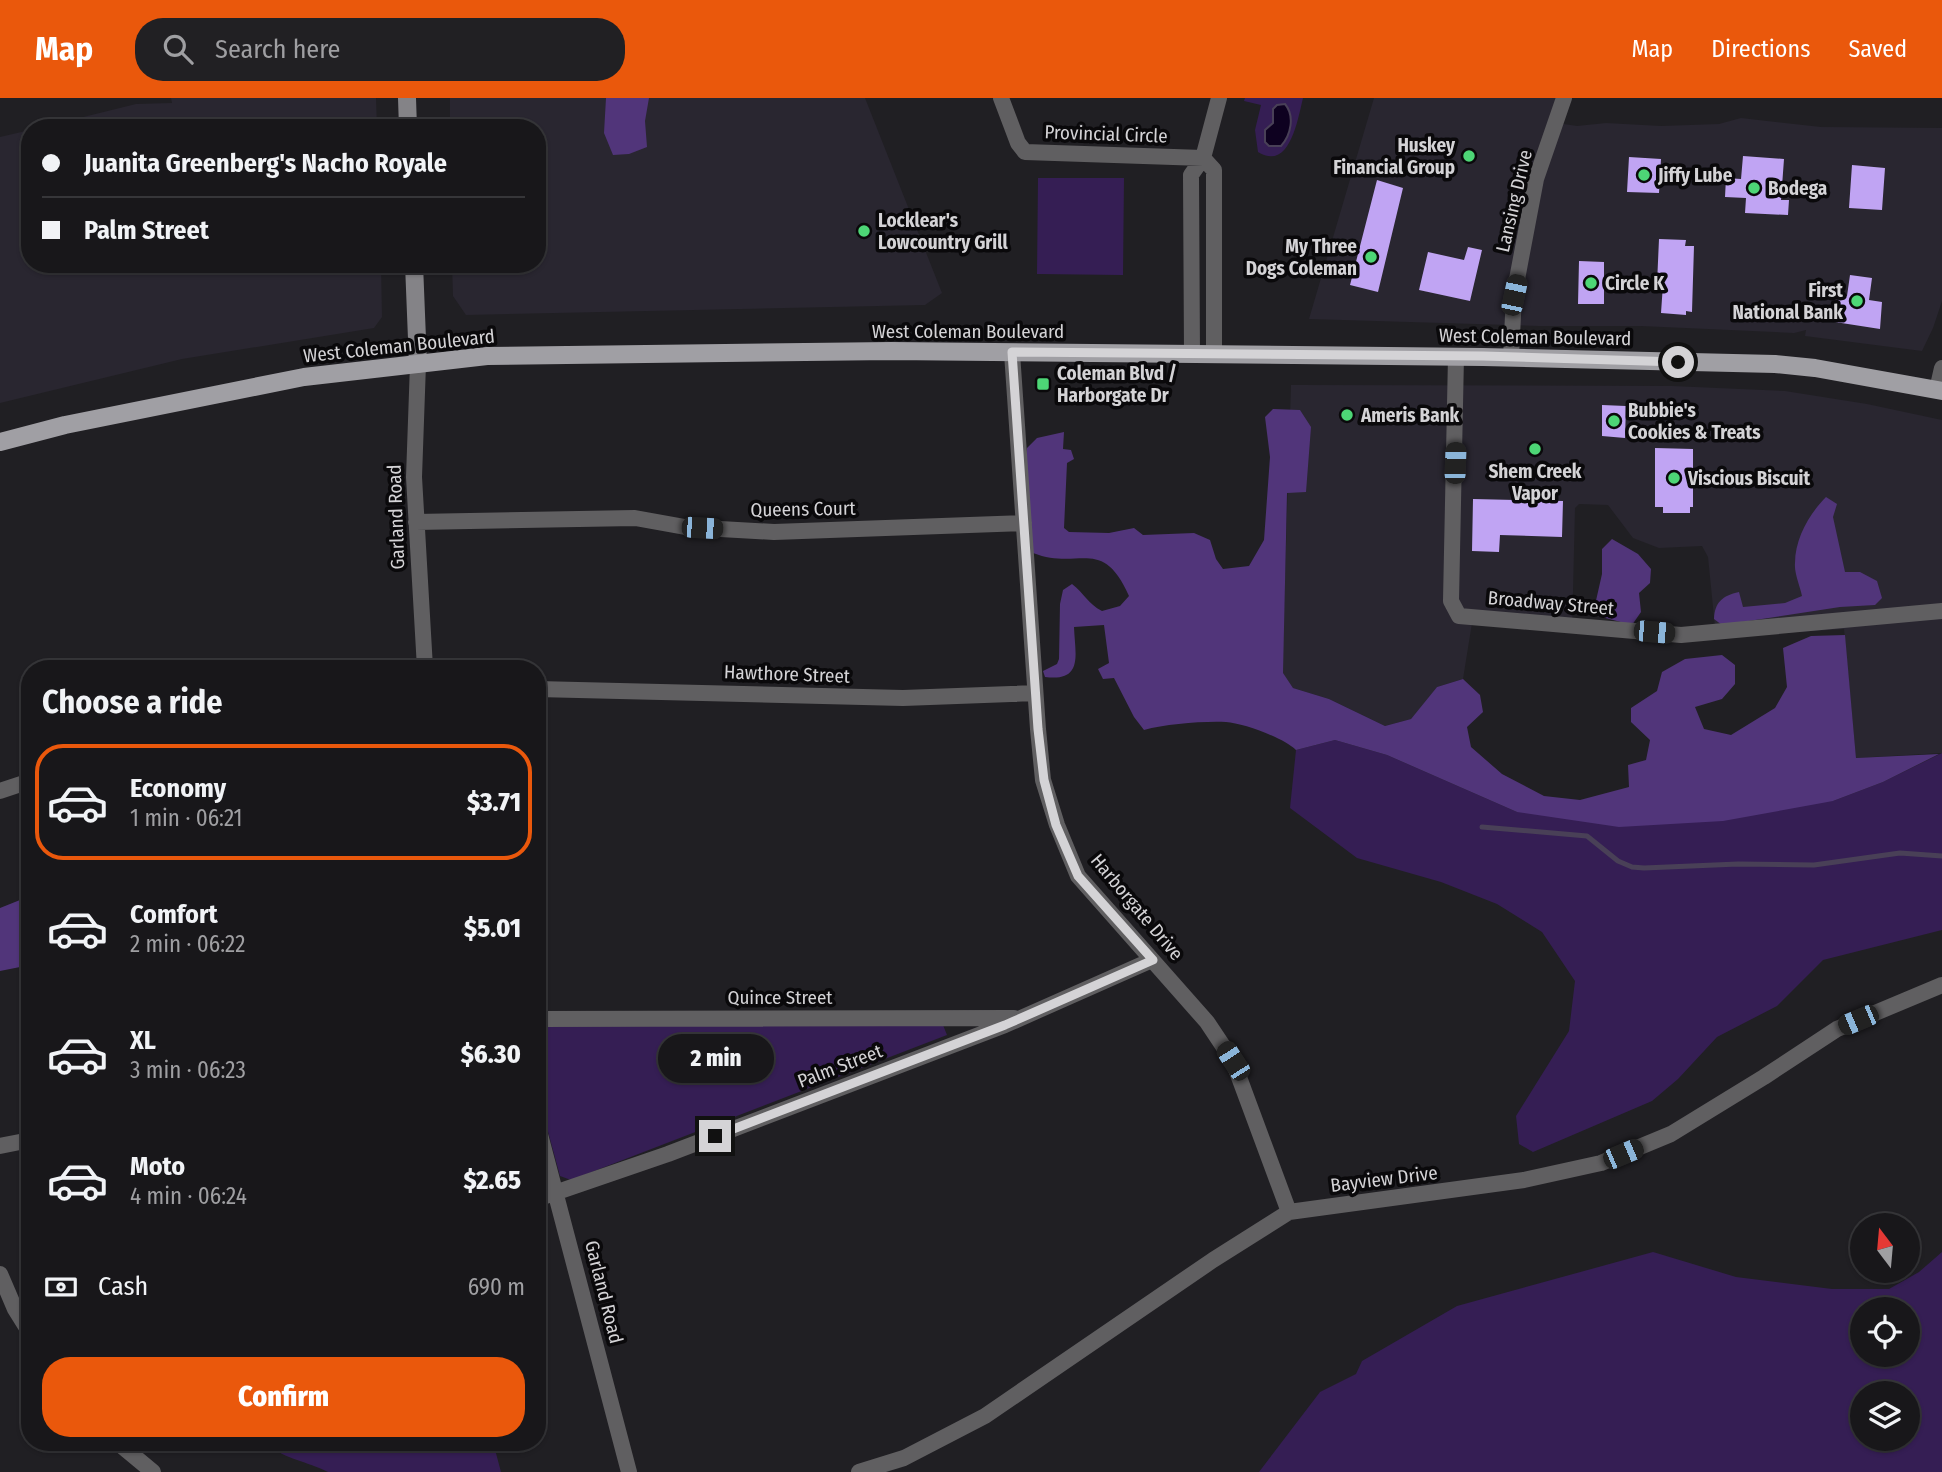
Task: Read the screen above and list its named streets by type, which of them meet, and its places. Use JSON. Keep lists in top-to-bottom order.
{
  "streets": {
    "main road": ["West Coleman Boulevard"],
    "street": [
      "Provincial Circle",
      "Lansing Drive",
      "Queens Court",
      "Garland Road",
      "Broadway Street",
      "Hawthore Street",
      "Harborgate Drive",
      "Quince Street",
      "Palm Street",
      "Bayview Drive"
    ]
  },
  "crossings": [
    ["Lansing Drive", "West Coleman Boulevard"],
    ["West Coleman Boulevard", "Garland Road"],
    ["West Coleman Boulevard", "Broadway Street"],
    ["West Coleman Boulevard", "Harborgate Drive"],
    ["Queens Court", "Garland Road"],
    ["Queens Court", "Harborgate Drive"],
    ["Garland Road", "Palm Street"],
    ["Hawthore Street", "Harborgate Drive"],
    ["Harborgate Drive", "Palm Street"],
    ["Harborgate Drive", "Bayview Drive"],
    ["Quince Street", "Palm Street"]
  ],
  "places": {
    "other": [
      "Huskey Financial Group",
      "Jiffy Lube",
      "Bodega",
      "Locklear's Lowcountry Grill",
      "My Three Dogs Coleman",
      "Circle K",
      "First National Bank",
      "Ameris Bank",
      "Bubbie's Cookies & Treats",
      "Shem Creek Vapor",
      "Viscious Biscuit"
    ],
    "transit": ["Coleman Blvd / Harborgate Dr"]
  },
  "north": "top",
  "page": {
    "header": "Map",
    "search": "Search here",
    "nav": ["Map", "Directions", "Saved"],
    "banner": ["Juanita Greenberg's Nacho Royale", "Palm Street"],
    "heading": "Choose a ride",
    "list": [
      {
        "name": "Economy",
        "note": "1 min · 06:21",
        "value": "$3.71"
      },
      {
        "name": "Comfort",
        "note": "2 min · 06:22",
        "value": "$5.01"
      },
      {
        "name": "XL",
        "note": "3 min · 06:23",
        "value": "$6.30"
      },
      {
        "name": "Moto",
        "note": "4 min · 06:24",
        "value": "$2.65"
      }
    ],
    "bubble": "2 min",
    "pay": ["Cash", "690 m"],
    "buttons": "Confirm"
  }
}
